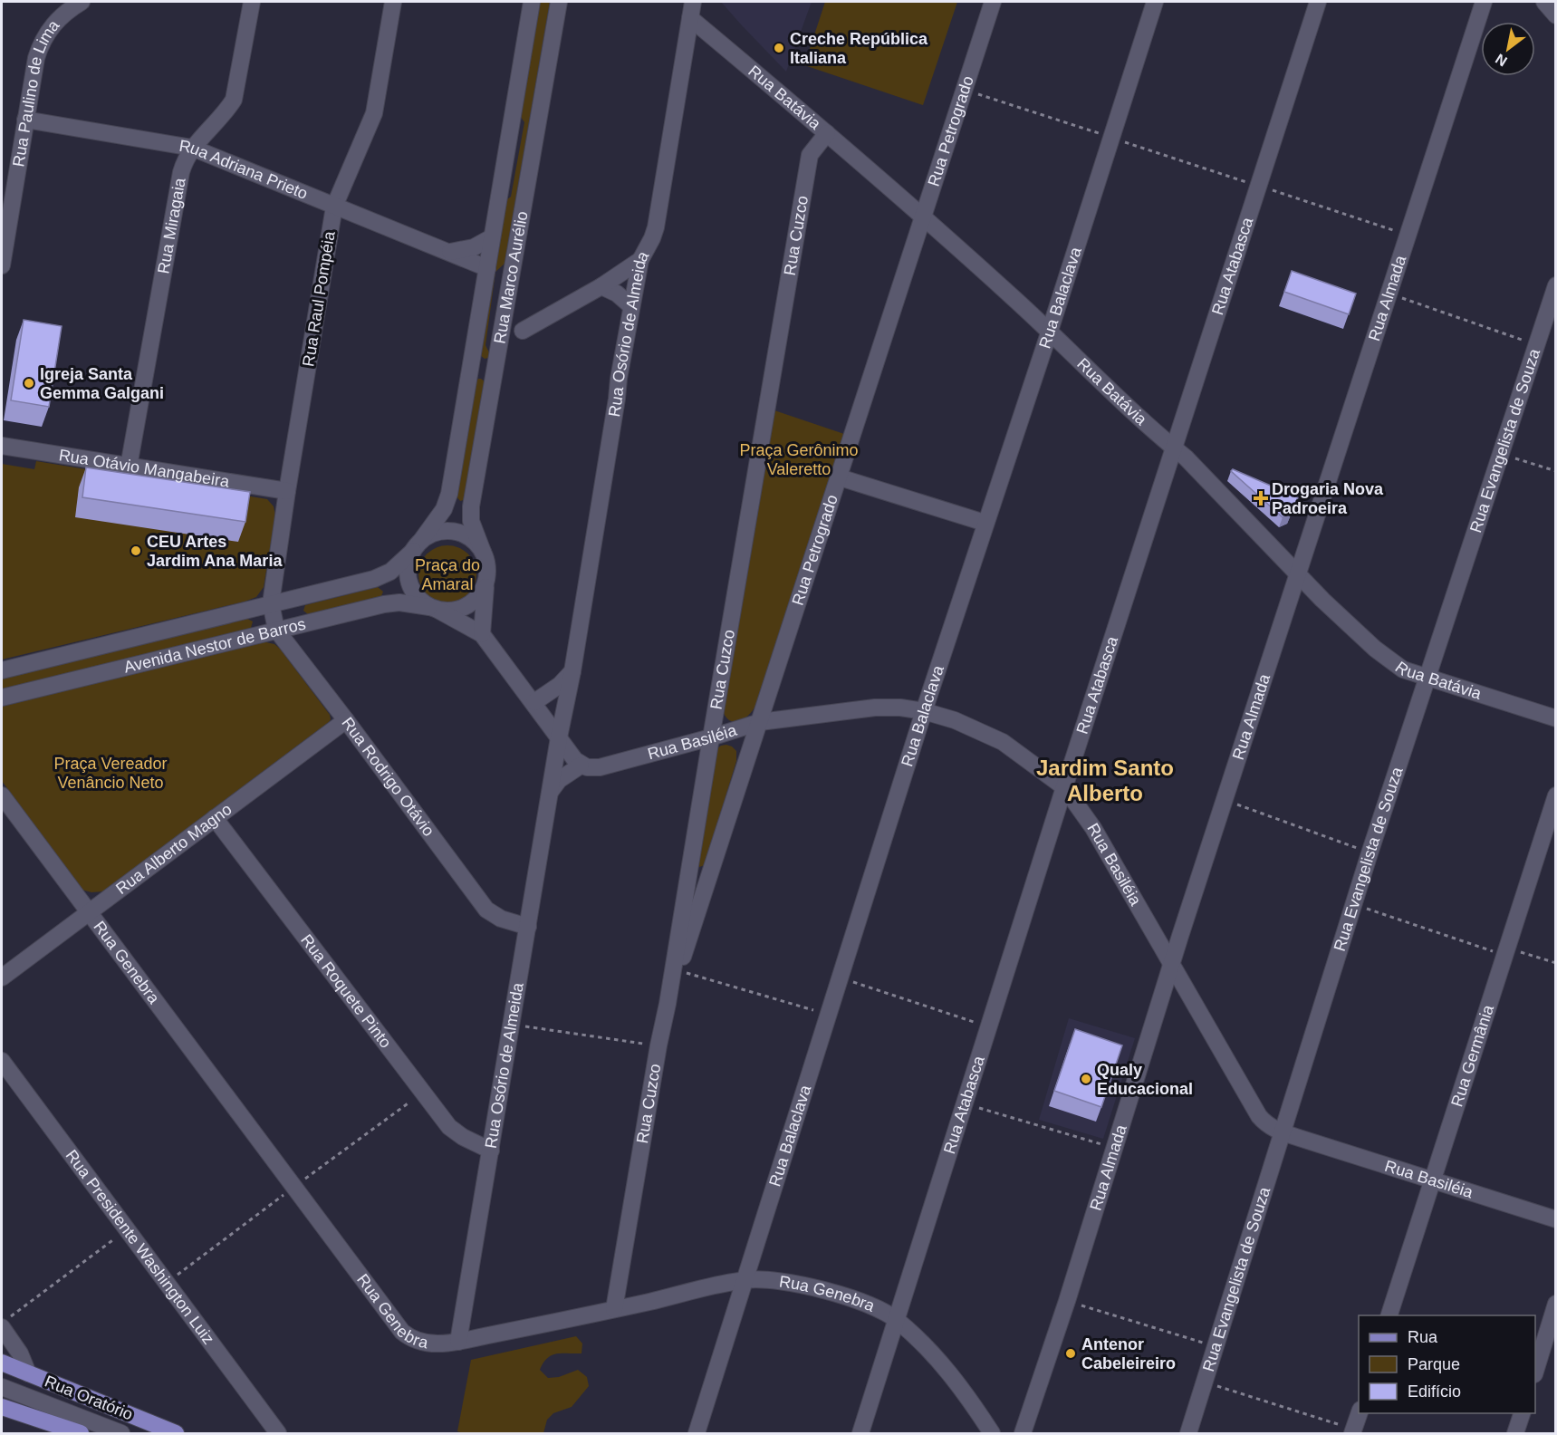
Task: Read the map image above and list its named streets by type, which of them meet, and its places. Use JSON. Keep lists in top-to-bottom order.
{
  "streets": {
    "main road": ["Rua Oratório"],
    "street": [
      "Rua Paulino de Lima",
      "Rua Batávia",
      "Rua Petrogrado",
      "Rua Adriana Prieto",
      "Rua Miragaia",
      "Rua Cuzco",
      "Rua Atabasca",
      "Rua Marco Aurélio",
      "Rua Balaclava",
      "Rua Almada",
      "Rua Raul Pompéia",
      "Rua Osório de Almeida",
      "Rua Evangelista de Souza",
      "Rua Otávio Mangabeira",
      "Avenida Nestor de Barros",
      "Rua Basiléia",
      "Rua Rodrigo Otávio",
      "Rua Alberto Magno",
      "Rua Genebra",
      "Rua Roquete Pinto",
      "Rua Germânia",
      "Rua Presidente Washington Luiz"
    ]
  },
  "crossings": [
    ["Rua Paulino de Lima", "Rua Adriana Prieto"],
    ["Rua Batávia", "Rua Petrogrado"],
    ["Rua Batávia", "Rua Cuzco"],
    ["Rua Batávia", "Rua Atabasca"],
    ["Rua Batávia", "Rua Balaclava"],
    ["Rua Batávia", "Rua Almada"],
    ["Rua Batávia", "Rua Osório de Almeida"],
    ["Rua Batávia", "Rua Evangelista de Souza"],
    ["Rua Petrogrado", "Rua Cuzco"],
    ["Rua Petrogrado", "Rua Basiléia"],
    ["Rua Adriana Prieto", "Rua Miragaia"],
    ["Rua Adriana Prieto", "Rua Marco Aurélio"],
    ["Rua Adriana Prieto", "Rua Raul Pompéia"],
    ["Rua Miragaia", "Rua Otávio Mangabeira"],
    ["Rua Cuzco", "Rua Basiléia"],
    ["Rua Cuzco", "Rua Genebra"],
    ["Rua Atabasca", "Rua Basiléia"],
    ["Rua Atabasca", "Rua Genebra"],
    ["Rua Marco Aurélio", "Avenida Nestor de Barros"],
    ["Rua Balaclava", "Rua Basiléia"],
    ["Rua Balaclava", "Rua Genebra"],
    ["Rua Almada", "Rua Basiléia"],
    ["Rua Raul Pompéia", "Rua Otávio Mangabeira"],
    ["Rua Raul Pompéia", "Avenida Nestor de Barros"],
    ["Rua Raul Pompéia", "Rua Rodrigo Otávio"],
    ["Rua Osório de Almeida", "Rua Rodrigo Otávio"],
    ["Rua Osório de Almeida", "Rua Genebra"],
    ["Rua Osório de Almeida", "Rua Roquete Pinto"],
    ["Rua Evangelista de Souza", "Rua Basiléia"],
    ["Avenida Nestor de Barros", "Rua Rodrigo Otávio"],
    ["Rua Basiléia", "Rua Germânia"],
    ["Rua Rodrigo Otávio", "Rua Alberto Magno"],
    ["Rua Alberto Magno", "Rua Genebra"],
    ["Rua Alberto Magno", "Rua Roquete Pinto"]
  ],
  "districts": ["Jardim Santo Alberto"],
  "parks": ["Praça Gerônimo Valeretto", "Praça do Amaral", "Praça Vereador Venâncio Neto"],
  "places": {
    "other": [
      "Creche República Italiana",
      "Igreja Santa Gemma Galgani",
      "CEU Artes Jardim Ana Maria",
      "Qualy Educacional",
      "Antenor Cabeleireiro"
    ],
    "health": ["Drogaria Nova Padroeira"]
  },
  "legend": ["Rua", "Parque", "Edifício"],
  "north": "bottom left"
}
